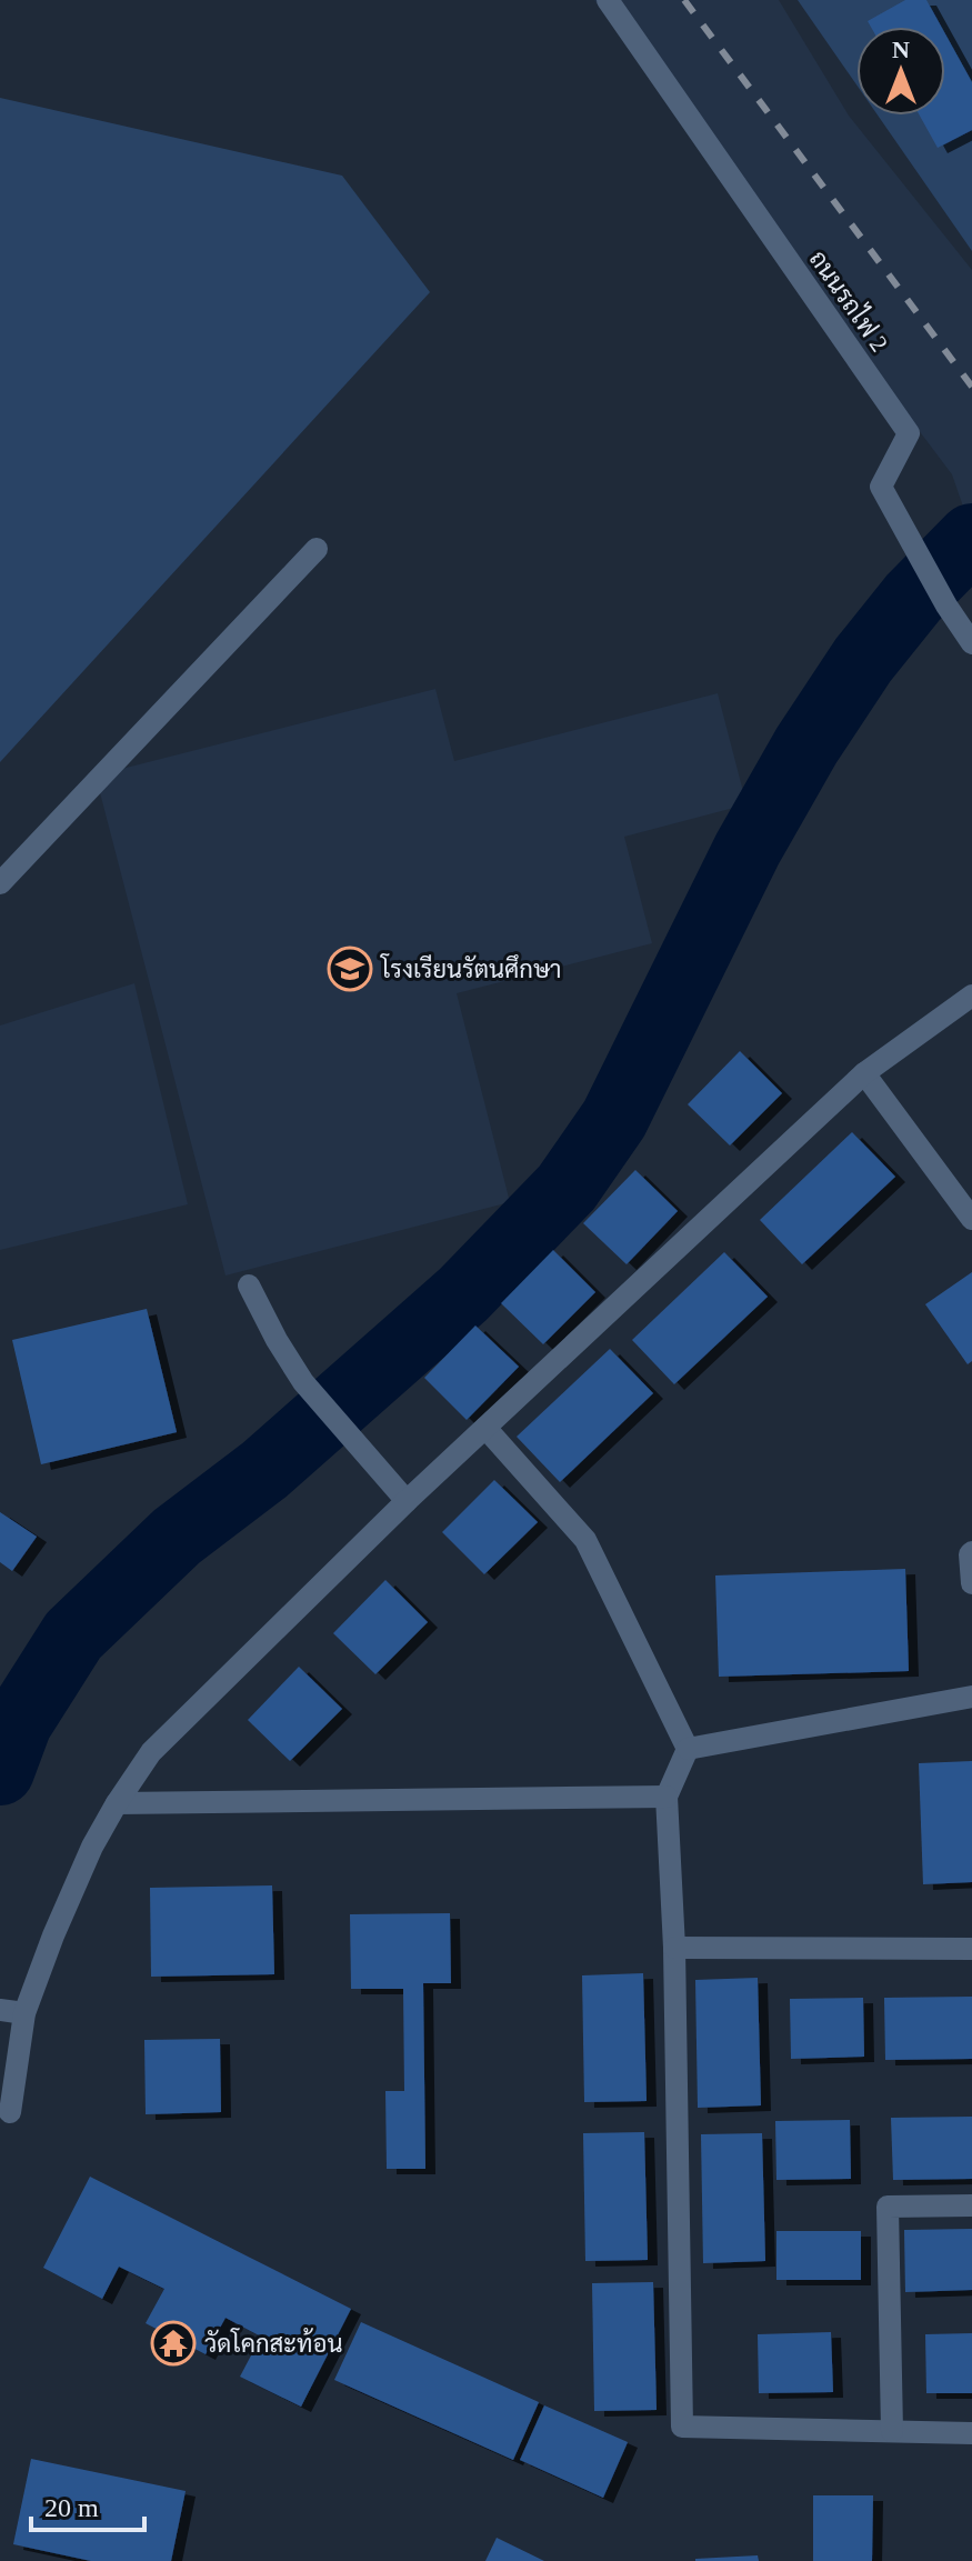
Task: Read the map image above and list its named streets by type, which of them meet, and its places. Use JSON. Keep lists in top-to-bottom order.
{
  "streets": {
    "street": ["ถนนรถไฟ 2"]
  },
  "places": {
    "school or university": ["โรงเรียนรัตนศึกษา"],
    "temple": ["วัดโคกสะท้อน"]
  },
  "scale_bar": "20 m",
  "north": "top"
}
